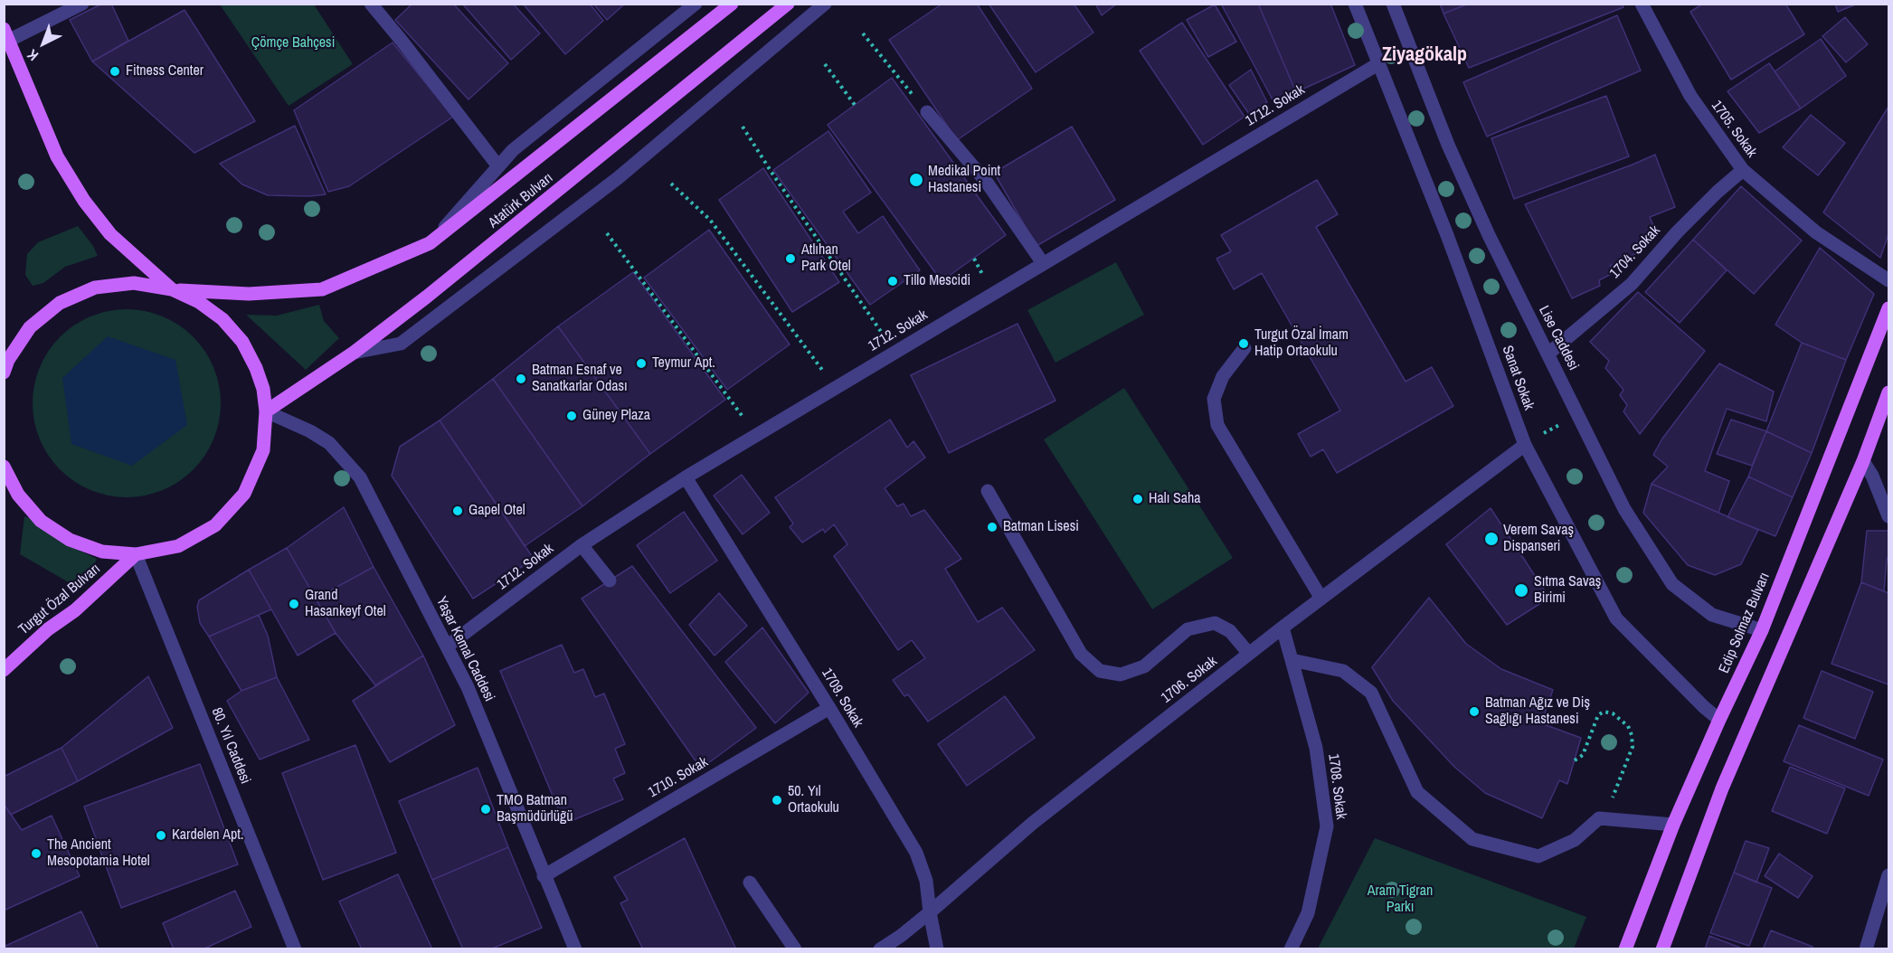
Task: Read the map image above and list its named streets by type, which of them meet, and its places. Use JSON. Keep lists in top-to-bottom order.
{
  "streets": {
    "main road": ["Atatürk Bulvarı", "Turgut Özal Bulvarı", "Edip Solmaz Bulvarı"],
    "street": [
      "1712. Sokak",
      "1705. Sokak",
      "1704. Sokak",
      "Lise Caddesi",
      "Sanat Sokak",
      "Yaşar Kemal Caddesi",
      "1706. Sokak",
      "1709. Sokak",
      "80. Yıl Caddesi",
      "1710. Sokak",
      "1708. Sokak"
    ]
  },
  "crossings": [
    ["1712. Sokak", "Sanat Sokak"],
    ["1712. Sokak", "Yaşar Kemal Caddesi"],
    ["1712. Sokak", "1709. Sokak"],
    ["1705. Sokak", "1704. Sokak"],
    ["Atatürk Bulvarı", "Yaşar Kemal Caddesi"],
    ["1704. Sokak", "Lise Caddesi"],
    ["Lise Caddesi", "Edip Solmaz Bulvarı"],
    ["Sanat Sokak", "Edip Solmaz Bulvarı"],
    ["Sanat Sokak", "1706. Sokak"],
    ["Turgut Özal Bulvarı", "80. Yıl Caddesi"],
    ["Yaşar Kemal Caddesi", "1710. Sokak"],
    ["1706. Sokak", "1709. Sokak"],
    ["1706. Sokak", "1708. Sokak"],
    ["1709. Sokak", "1710. Sokak"]
  ],
  "districts": ["Ziyagökalp"],
  "parks": ["Çömçe Bahçesi", "Aram Tigran Parkı"],
  "places": [
    "Fitness Center",
    "Medikal Point Hastanesi",
    "Atlıhan Park Otel",
    "Tillo Mescidi",
    "Turgut Özal İmam Hatip Ortaokulu",
    "Teymur Apt.",
    "Batman Esnaf ve Sanatkarlar Odası",
    "Güney Plaza",
    "Halı Saha",
    "Gapel Otel",
    "Batman Lisesi",
    "Verem Savaş Dispanseri",
    "Sıtma Savaş Birimi",
    "Grand Hasankeyf Otel",
    "Batman Ağız ve Diş Sağlığı Hastanesi",
    "50. Yıl Ortaokulu",
    "TMO Batman Başmüdürlüğü",
    "Kardelen Apt.",
    "The Ancient Mesopotamia Hotel"
  ],
  "north": "bottom left"
}
